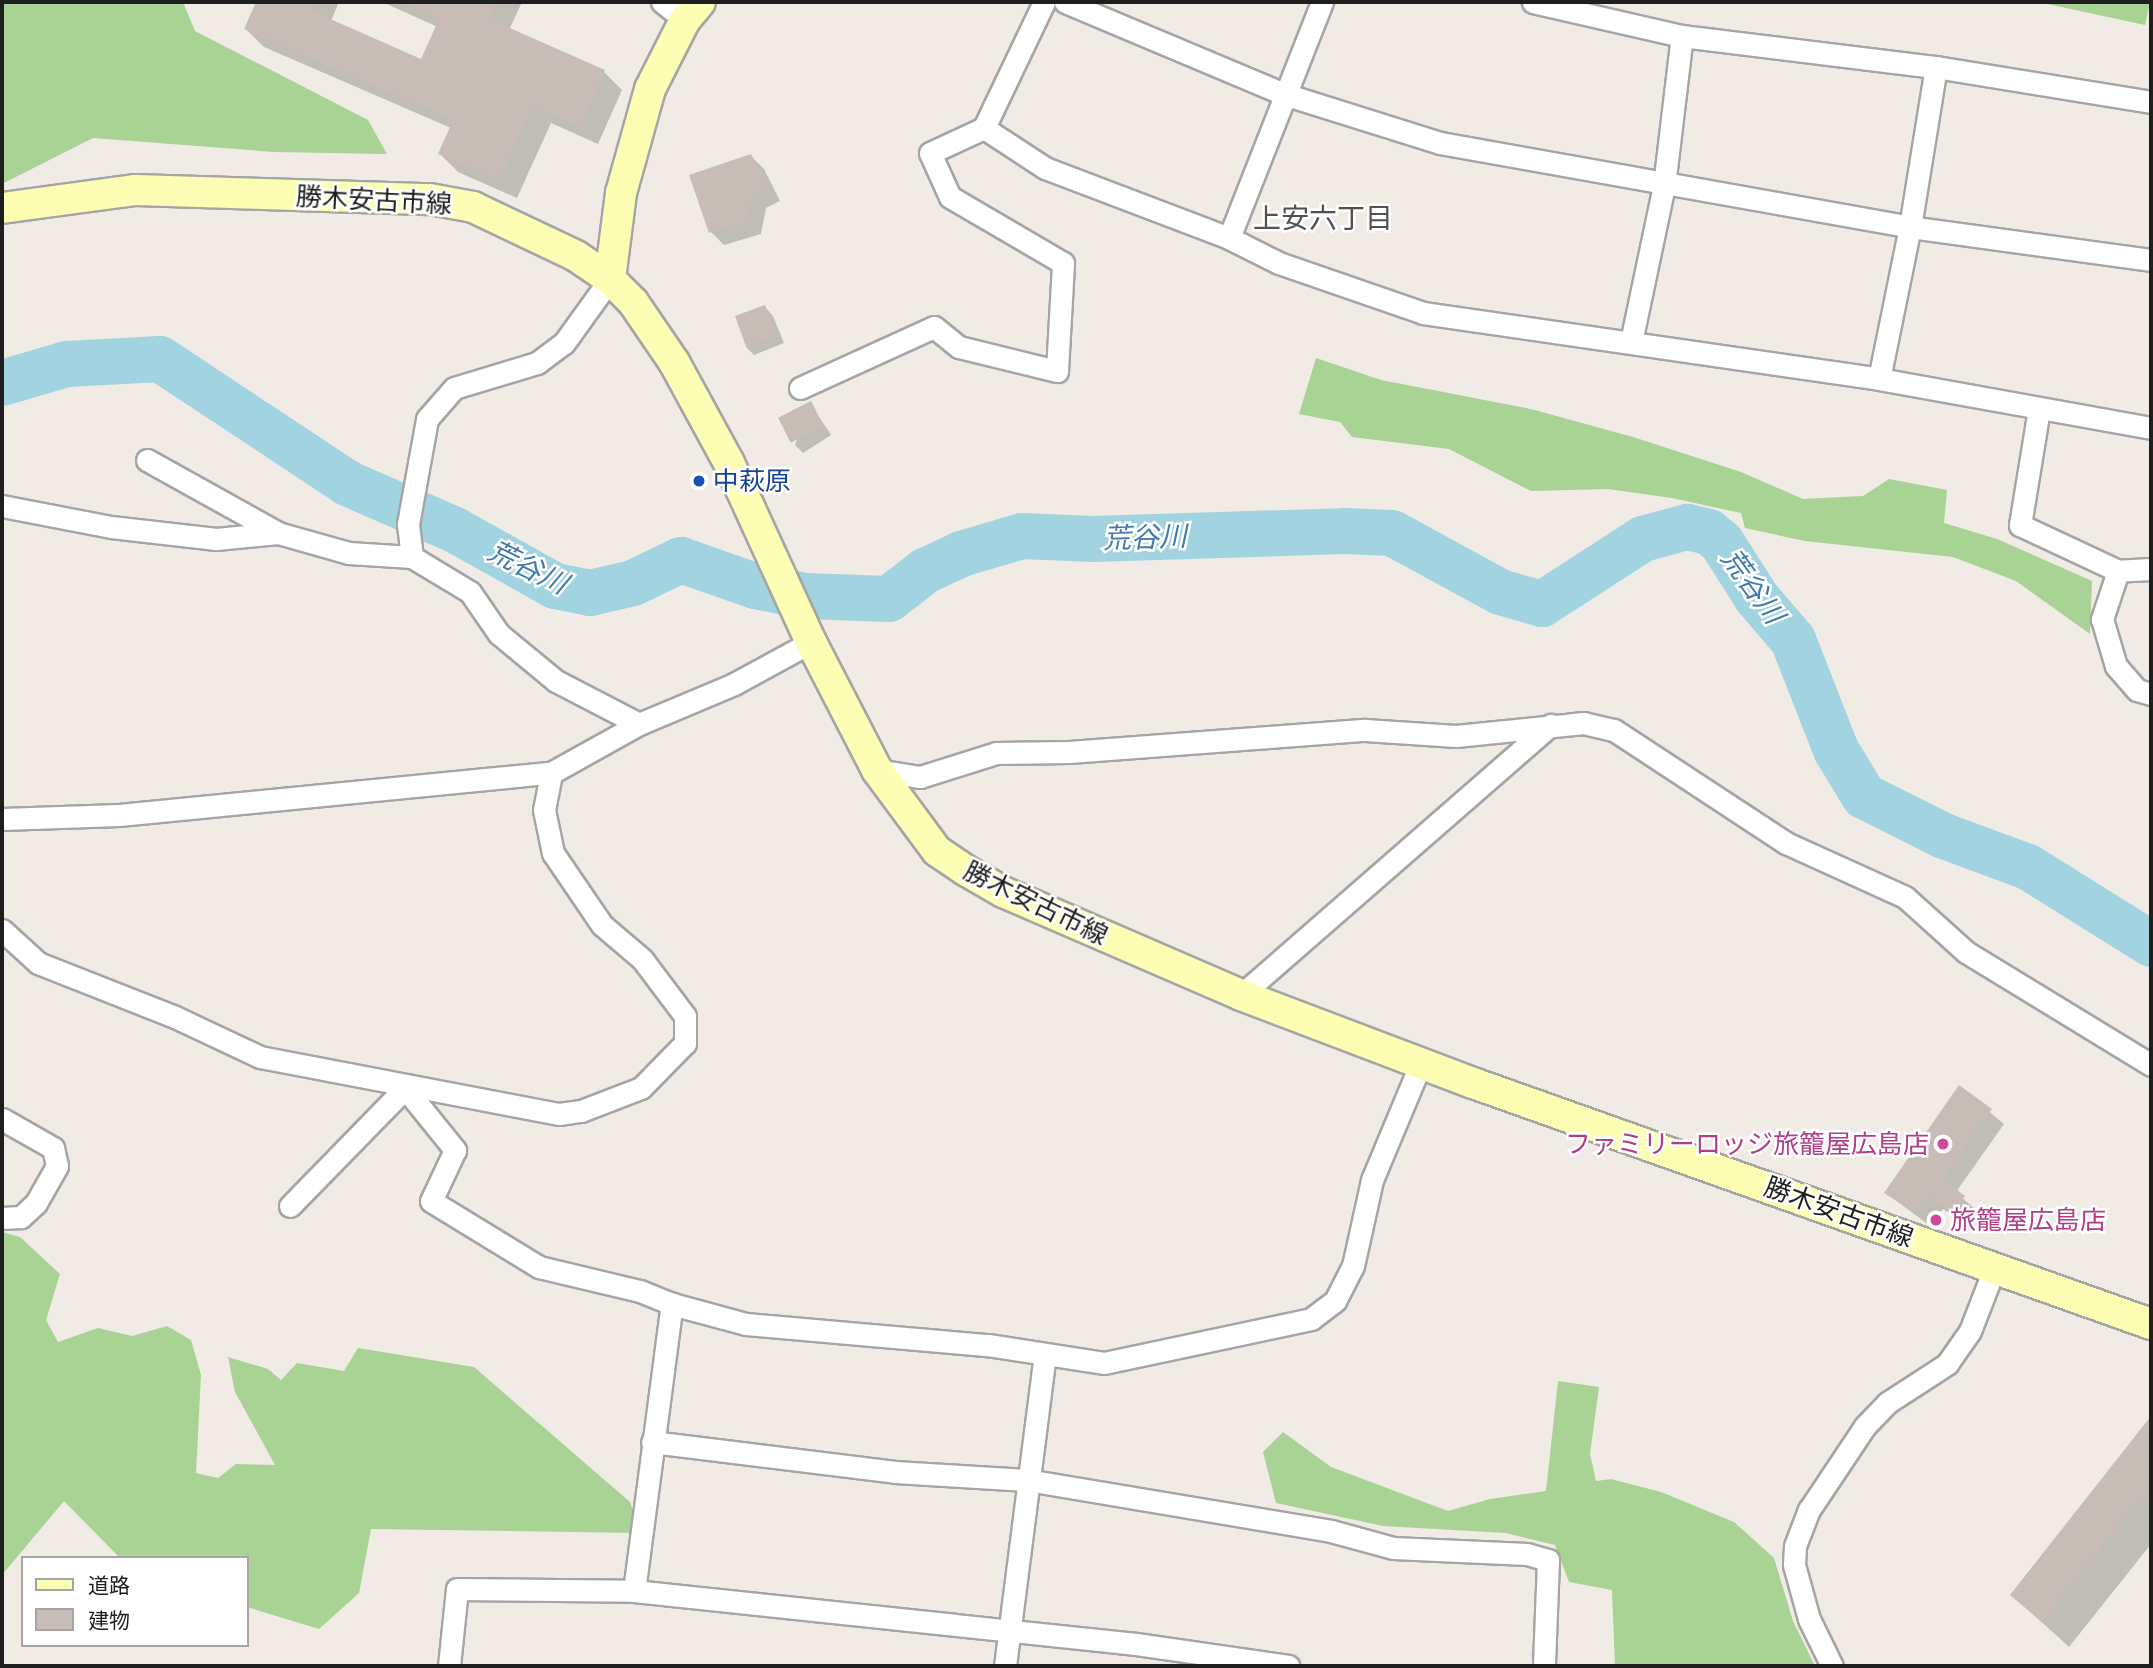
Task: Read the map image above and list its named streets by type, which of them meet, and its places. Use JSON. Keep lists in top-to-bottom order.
{
  "streets": {
    "main road": ["勝木安古市線"]
  },
  "districts": ["上安六丁目"],
  "water": ["荒谷川"],
  "places": ["中萩原", "ファミリーロッジ旅籠屋広島店", "旅籠屋広島店"],
  "legend": ["道路", "建物"]
}
